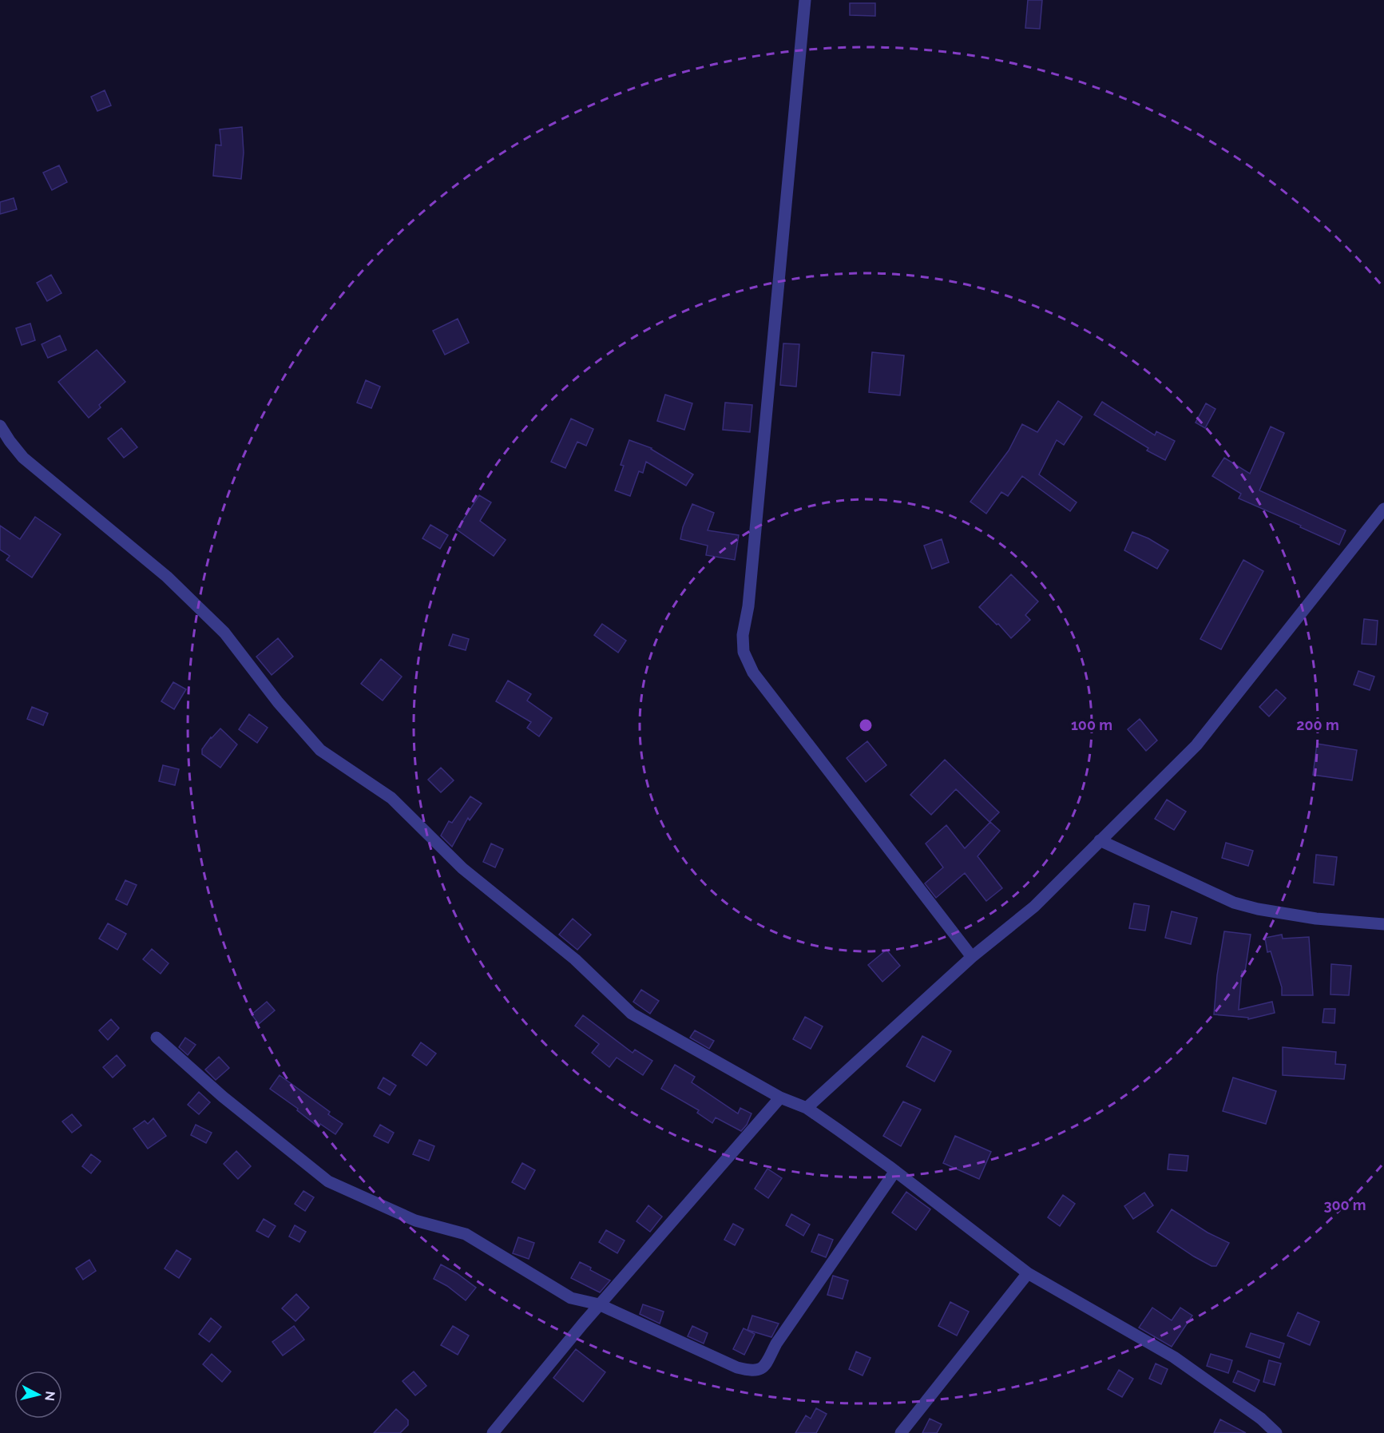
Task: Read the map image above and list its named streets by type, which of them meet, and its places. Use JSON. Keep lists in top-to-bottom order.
{
  "north": "right",
  "rings": ["100 m", "200 m", "300 m"]
}
